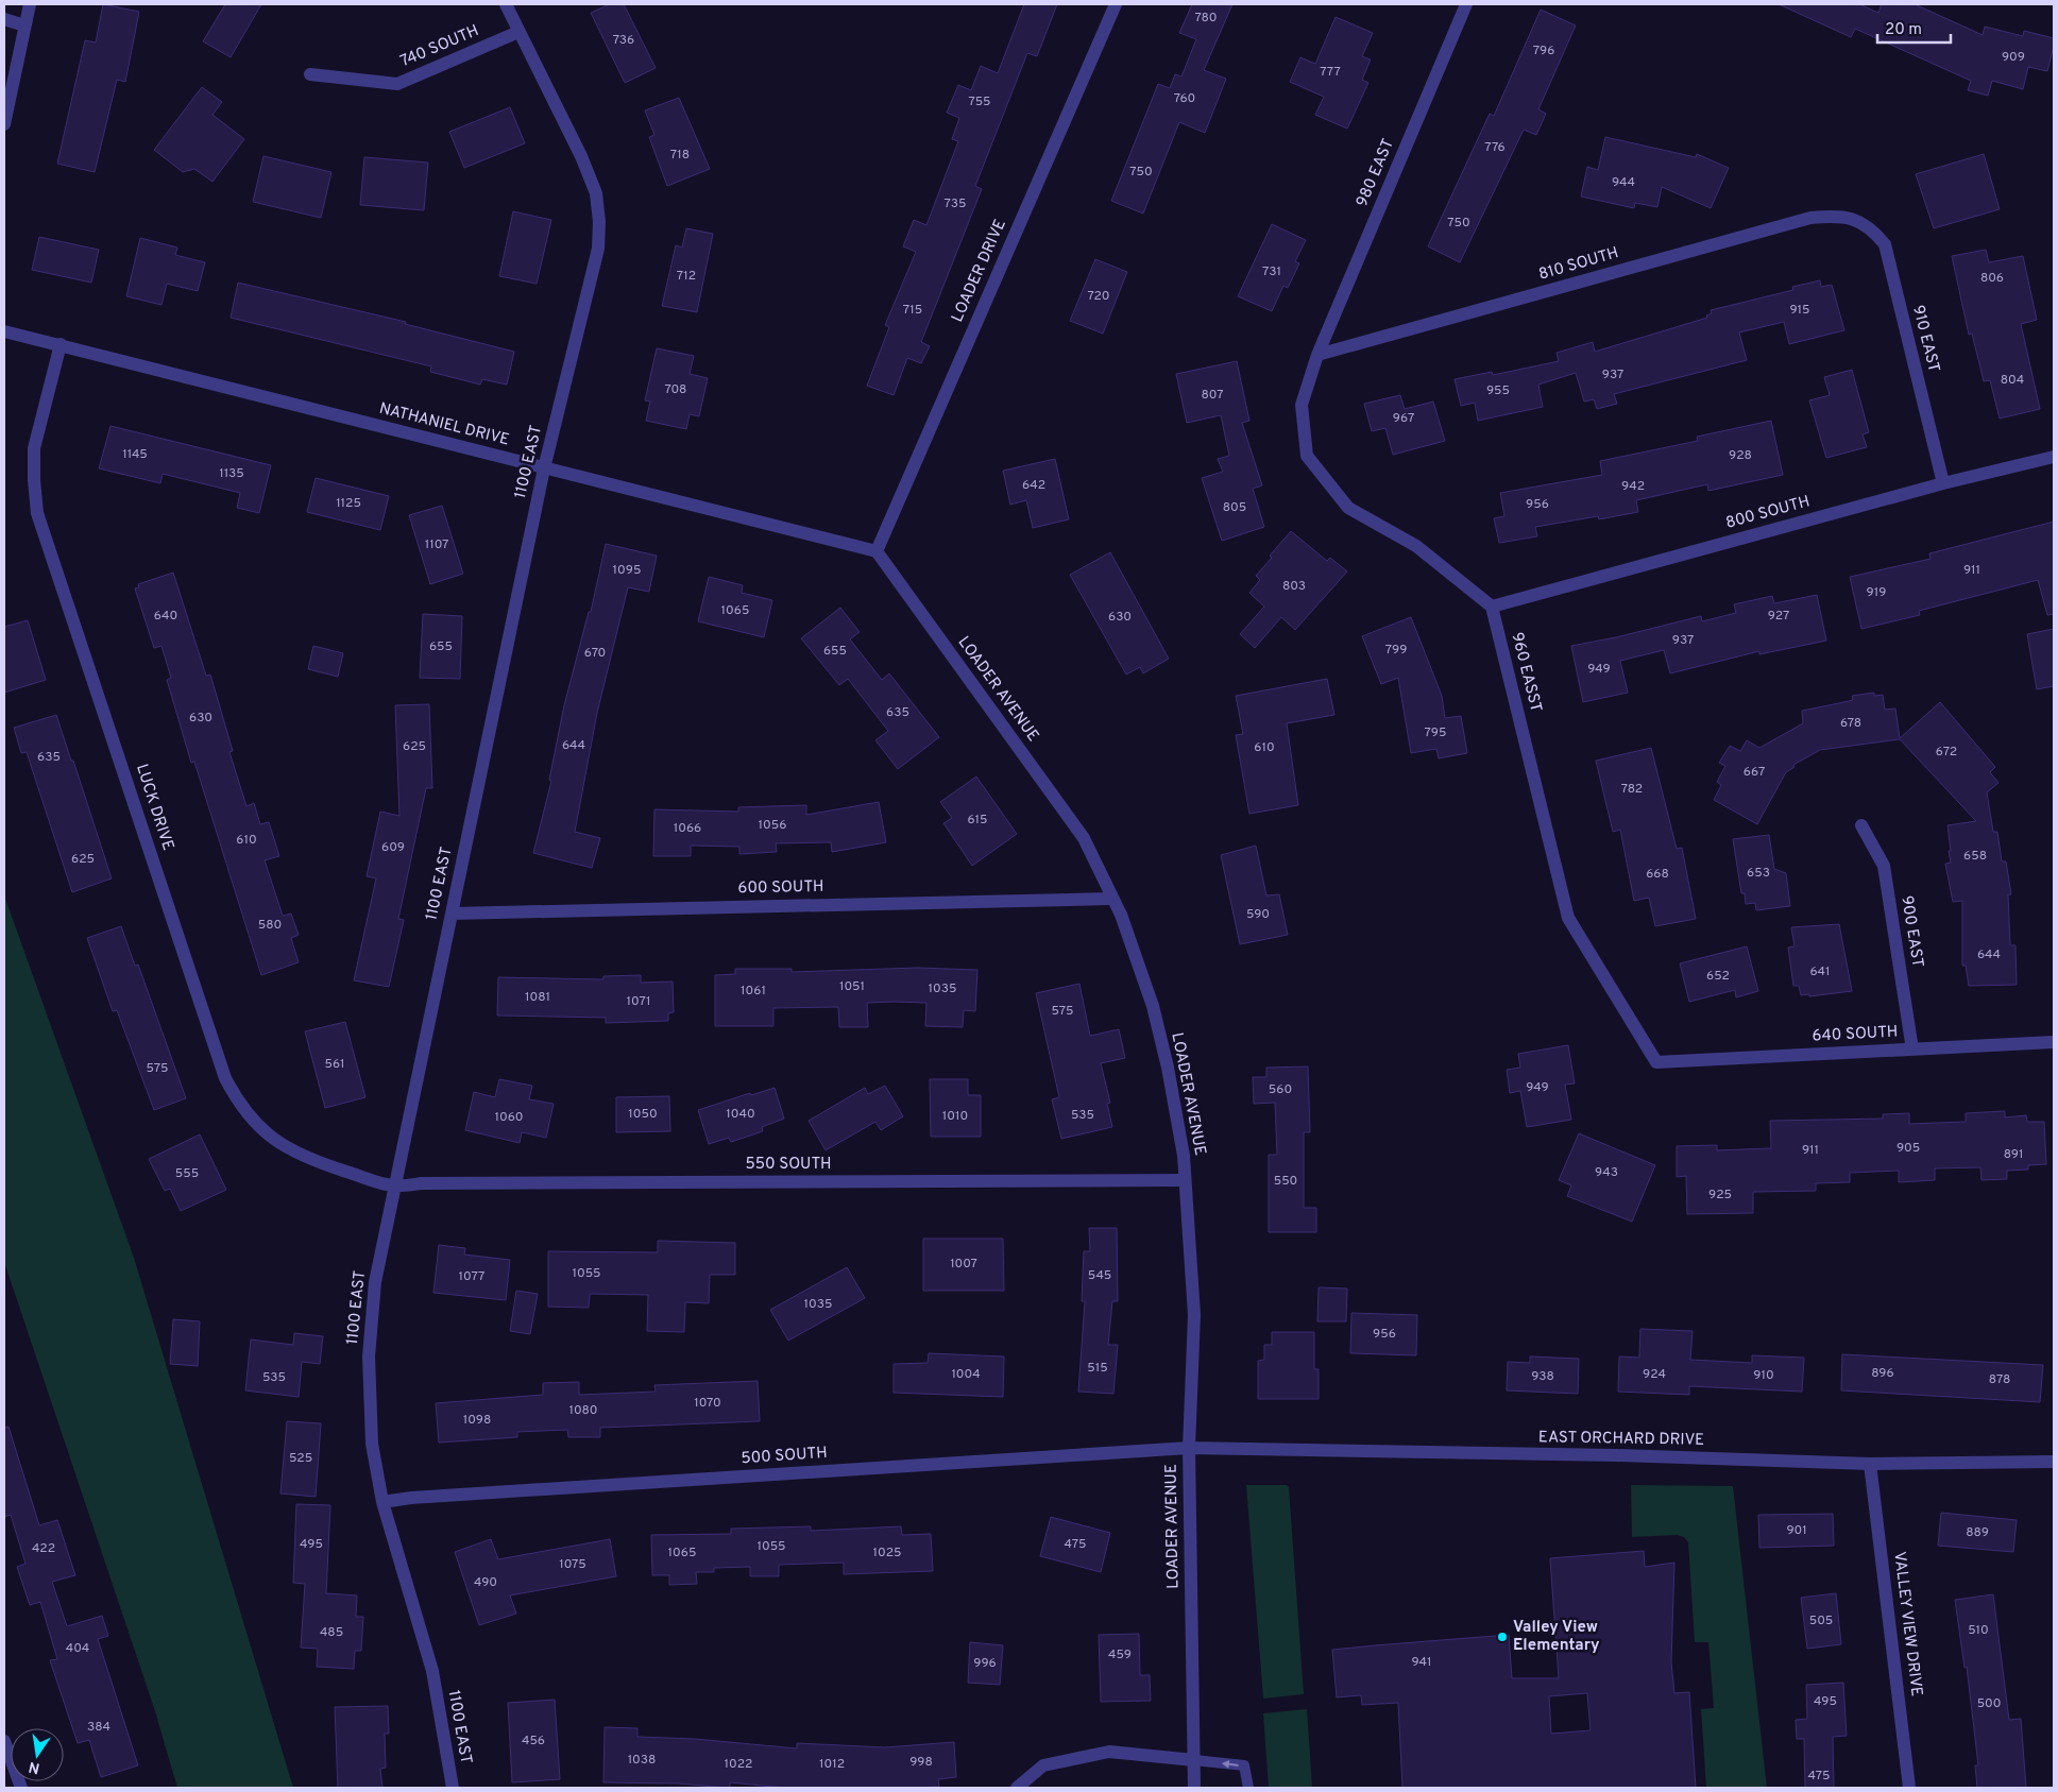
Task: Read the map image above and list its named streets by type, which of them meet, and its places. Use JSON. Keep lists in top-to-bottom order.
{
  "streets": {
    "street": [
      "740 SOUTH",
      "980 EAST",
      "810 SOUTH",
      "LOADER DRIVE",
      "910 EAST",
      "NATHANIEL DRIVE",
      "1100 EAST",
      "800 SOUTH",
      "960 EASST",
      "LOADER AVENUE",
      "LUCK DRIVE",
      "600 SOUTH",
      "900 EAST",
      "640 SOUTH",
      "550 SOUTH",
      "EAST ORCHARD DRIVE",
      "500 SOUTH",
      "VALLEY VIEW DRIVE"
    ]
  },
  "crossings": [
    ["740 SOUTH", "1100 EAST"],
    ["980 EAST", "810 SOUTH"],
    ["810 SOUTH", "910 EAST"],
    ["LOADER DRIVE", "NATHANIEL DRIVE"],
    ["LOADER DRIVE", "LOADER AVENUE"],
    ["910 EAST", "800 SOUTH"],
    ["NATHANIEL DRIVE", "1100 EAST"],
    ["NATHANIEL DRIVE", "LOADER AVENUE"],
    ["NATHANIEL DRIVE", "LUCK DRIVE"],
    ["1100 EAST", "LUCK DRIVE"],
    ["1100 EAST", "600 SOUTH"],
    ["1100 EAST", "550 SOUTH"],
    ["1100 EAST", "500 SOUTH"],
    ["800 SOUTH", "960 EASST"],
    ["960 EASST", "640 SOUTH"],
    ["LOADER AVENUE", "600 SOUTH"],
    ["LOADER AVENUE", "550 SOUTH"],
    ["LOADER AVENUE", "EAST ORCHARD DRIVE"],
    ["LOADER AVENUE", "500 SOUTH"],
    ["LUCK DRIVE", "550 SOUTH"],
    ["900 EAST", "640 SOUTH"],
    ["EAST ORCHARD DRIVE", "500 SOUTH"],
    ["EAST ORCHARD DRIVE", "VALLEY VIEW DRIVE"]
  ],
  "places": ["Valley View Elementary"],
  "house_numbers": [
    "780",
    "736",
    "796",
    "909",
    "777",
    "760",
    "755",
    "776",
    "718",
    "750",
    "944",
    "735",
    "750",
    "731",
    "712",
    "806",
    "720",
    "715",
    "915",
    "937",
    "804",
    "708",
    "955",
    "807",
    "967",
    "1145",
    "928",
    "1135",
    "642",
    "942",
    "1125",
    "956",
    "805",
    "1107",
    "1095",
    "911",
    "803",
    "919",
    "1065",
    "640",
    "927",
    "630",
    "937",
    "655",
    "799",
    "655",
    "670",
    "949",
    "635",
    "630",
    "678",
    "795",
    "644",
    "625",
    "610",
    "672",
    "635",
    "667",
    "782",
    "615",
    "1056",
    "1066",
    "610",
    "609",
    "658",
    "625",
    "653",
    "668",
    "590",
    "580",
    "644",
    "641",
    "652",
    "1051",
    "1035",
    "1061",
    "1081",
    "1071",
    "575",
    "561",
    "575",
    "949",
    "560",
    "1050",
    "1040",
    "535",
    "1010",
    "1060",
    "905",
    "911",
    "891",
    "943",
    "555",
    "550",
    "925",
    "1007",
    "1055",
    "545",
    "1077",
    "1035",
    "956",
    "515",
    "896",
    "1004",
    "924",
    "910",
    "938",
    "535",
    "878",
    "1070",
    "1080",
    "1098",
    "525",
    "901",
    "889",
    "495",
    "475",
    "1055",
    "422",
    "1065",
    "1025",
    "1075",
    "490",
    "505",
    "510",
    "485",
    "404",
    "459",
    "941",
    "996",
    "495",
    "500",
    "384",
    "456",
    "1038",
    "998",
    "1022",
    "1012",
    "475"
  ],
  "scale_bar": "20 m",
  "north": "bottom"
}
